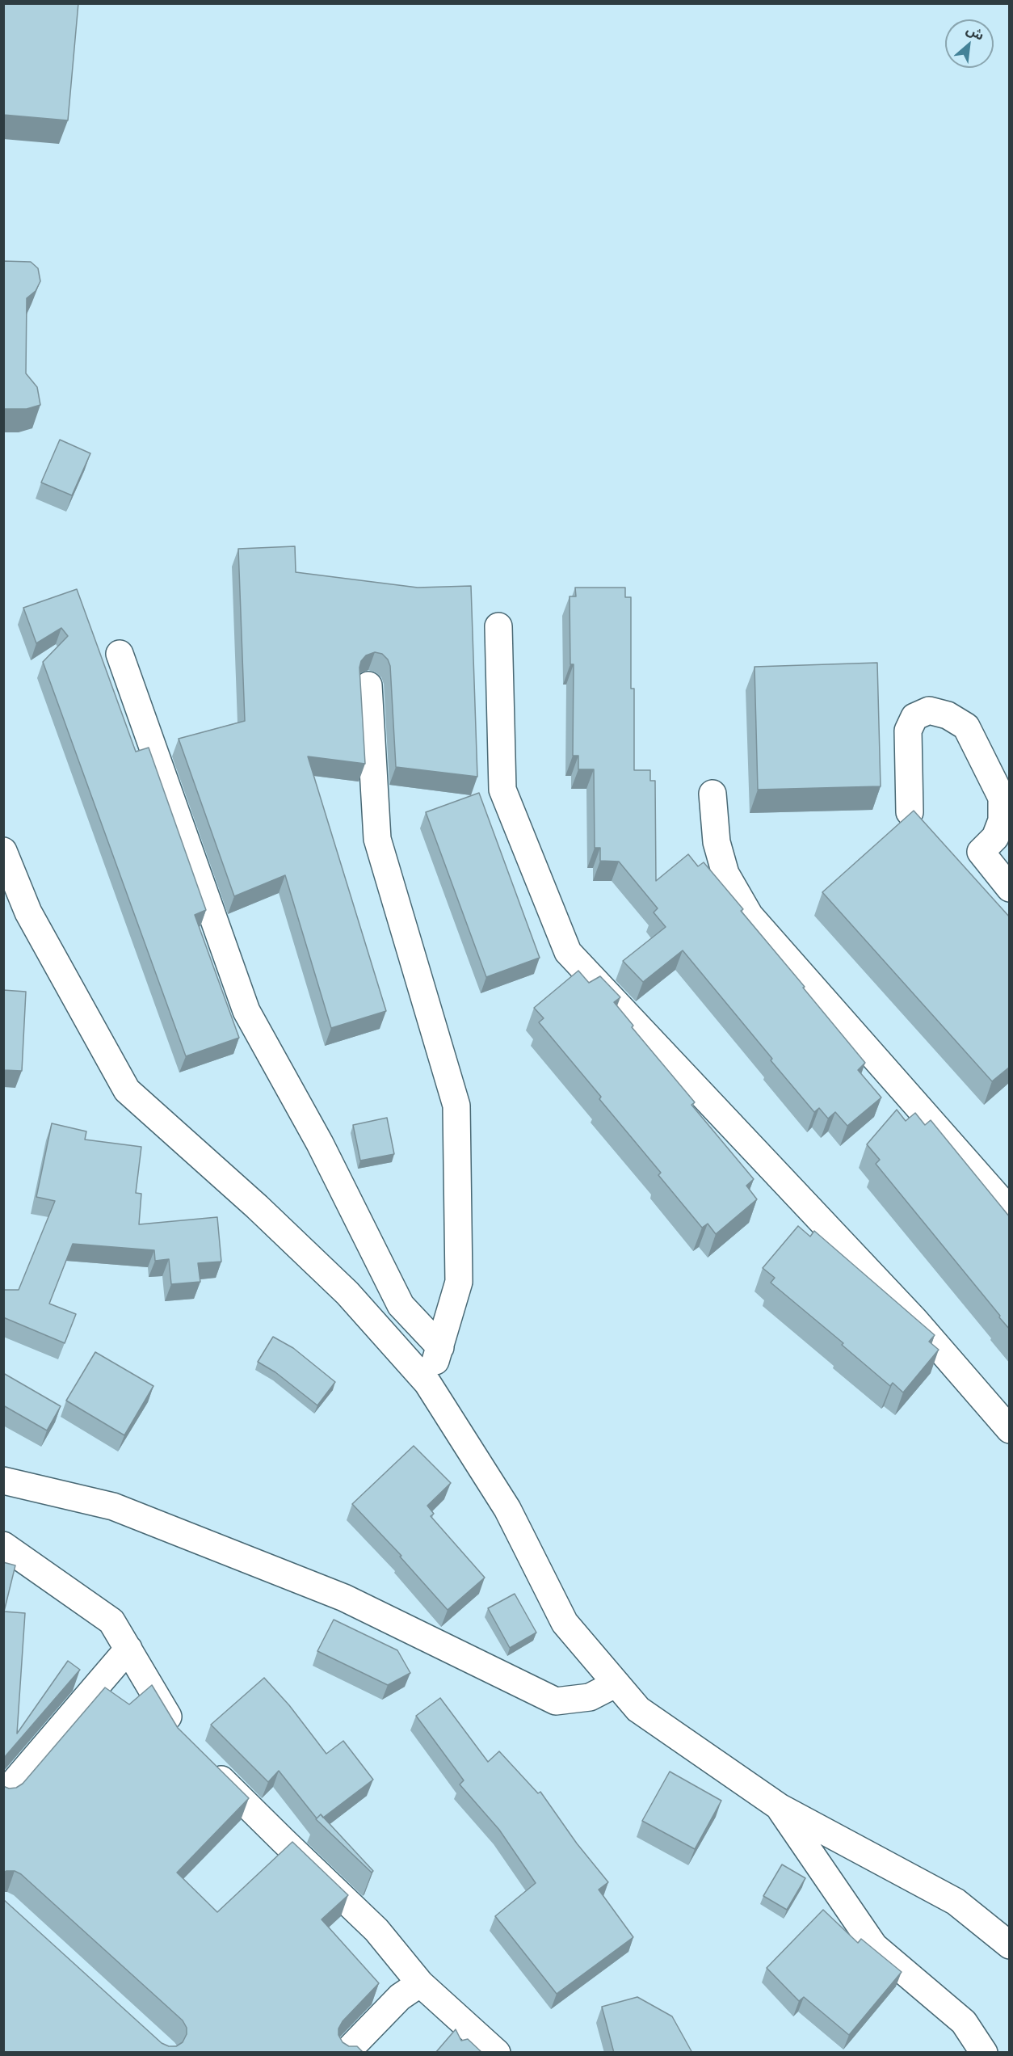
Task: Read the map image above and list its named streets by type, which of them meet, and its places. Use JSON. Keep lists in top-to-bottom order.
{
  "north": "top right"
}
